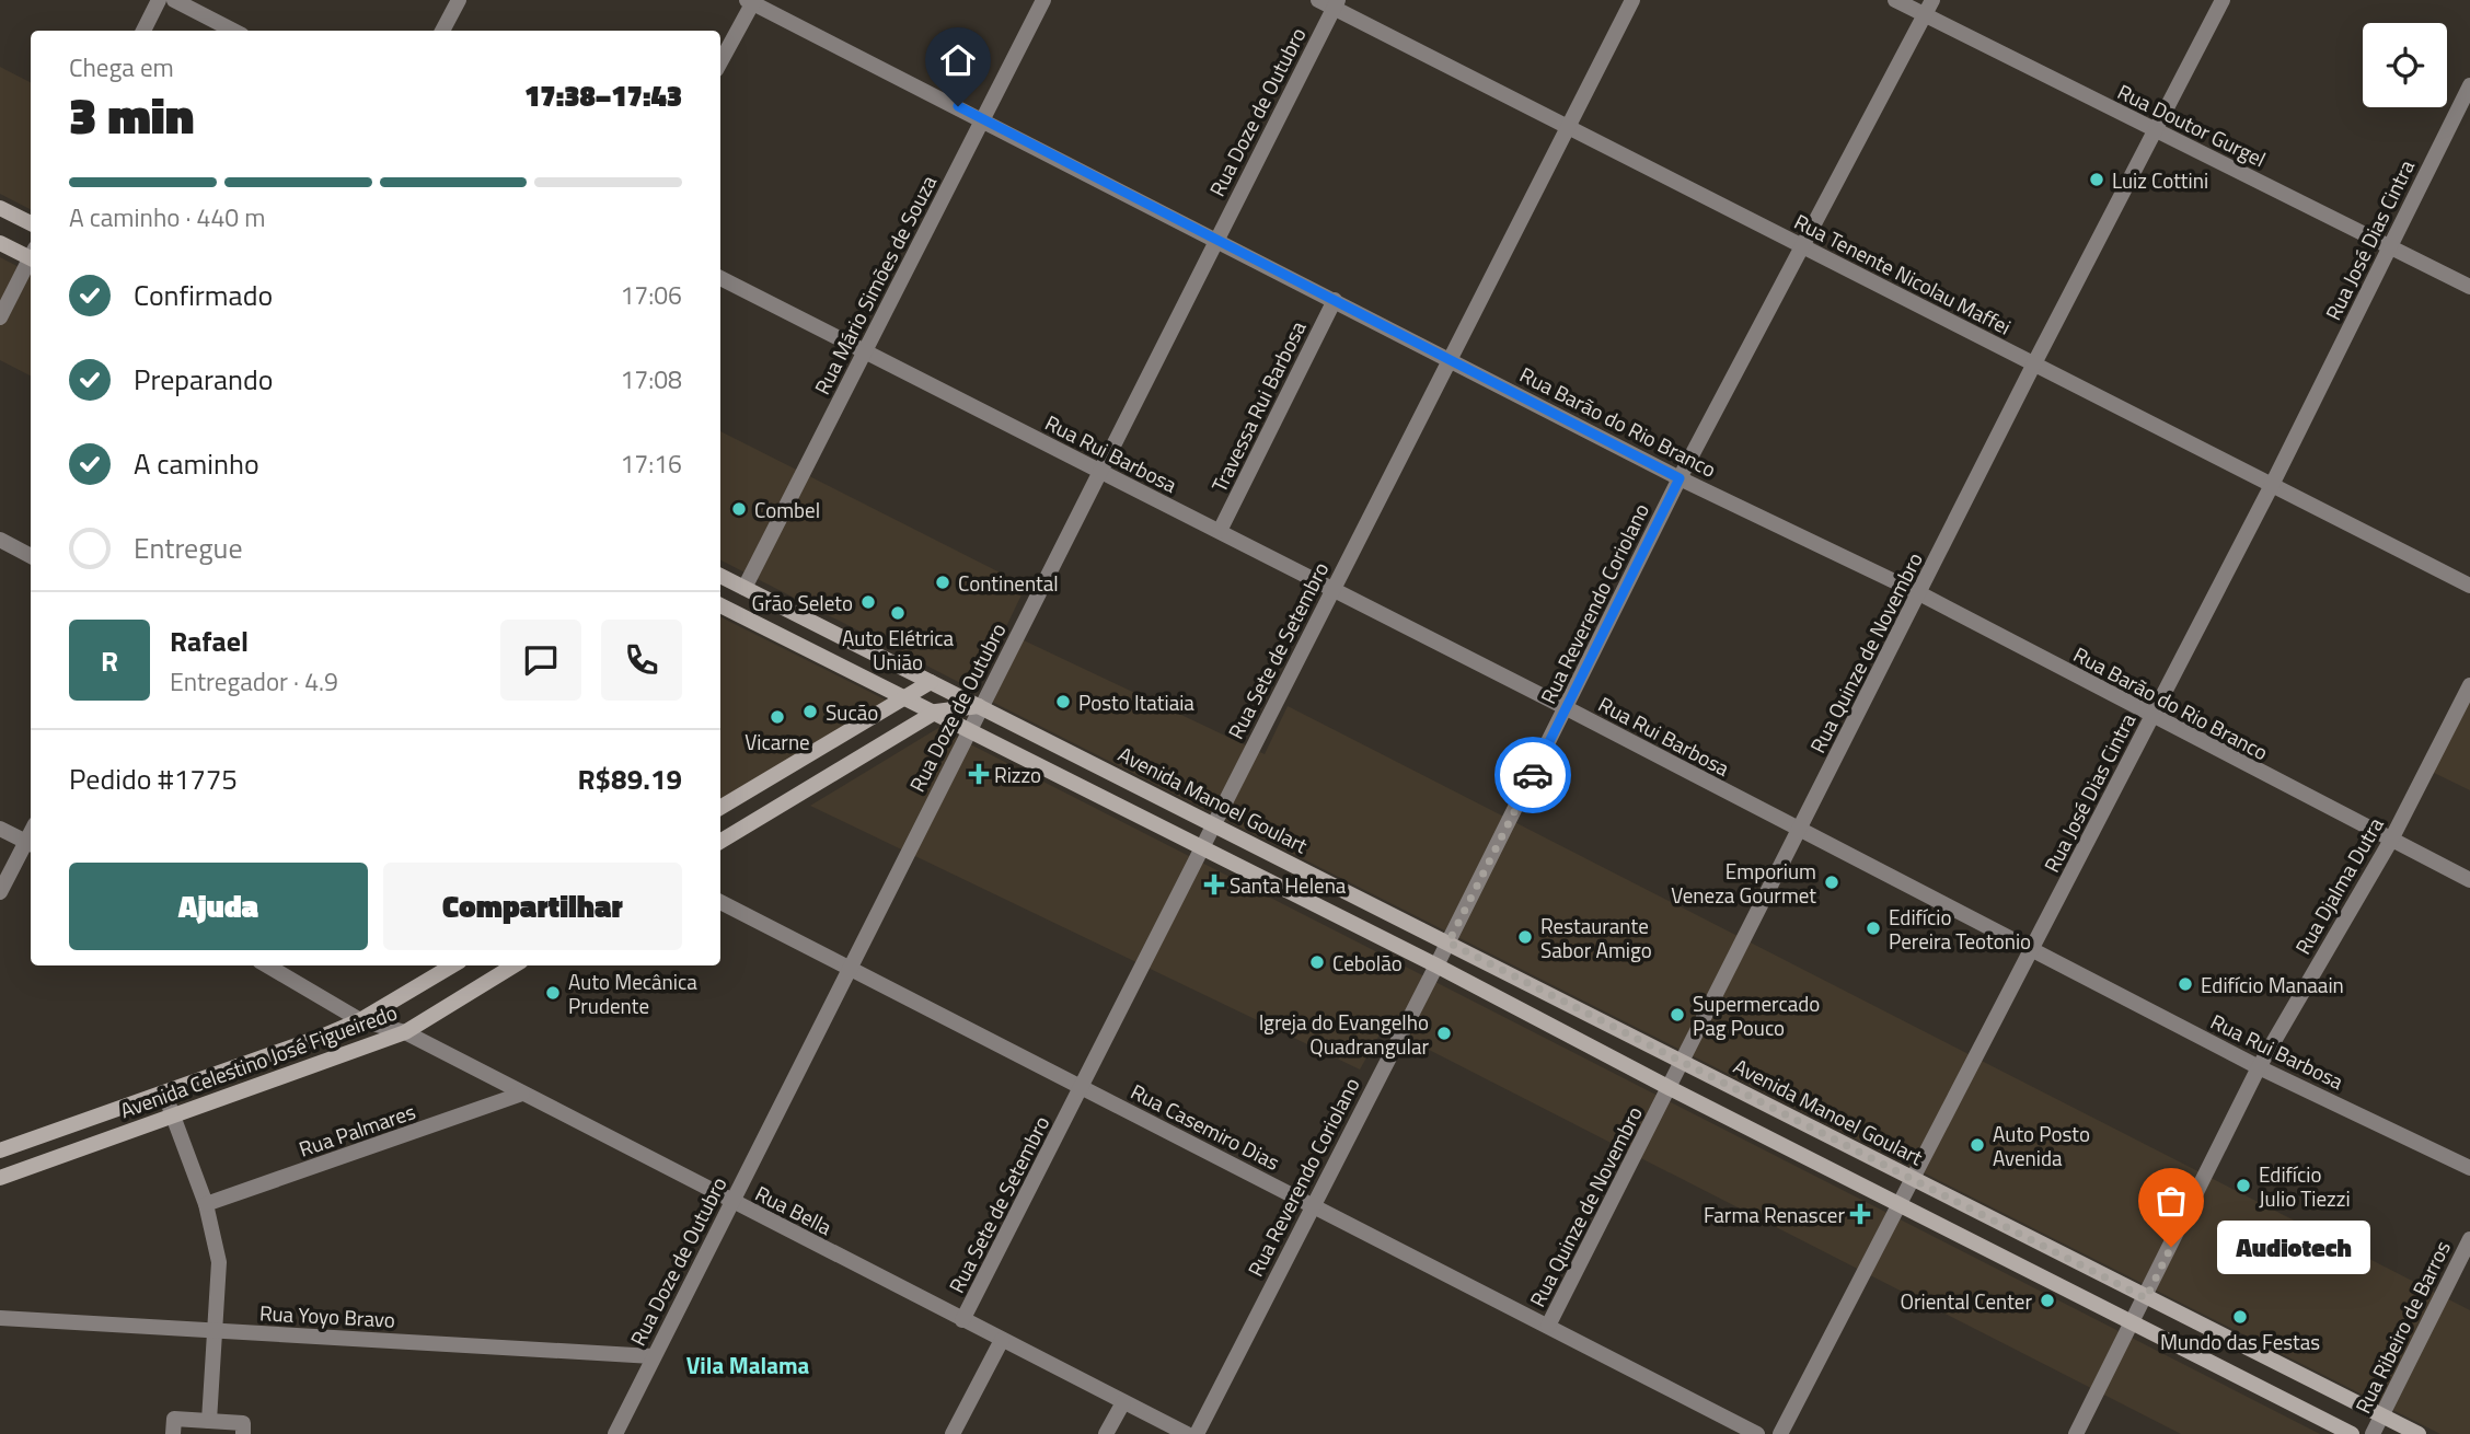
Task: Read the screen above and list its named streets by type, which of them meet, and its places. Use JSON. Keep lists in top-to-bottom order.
{
  "streets": {
    "main road": ["Avenida Manoel Goulart", "Avenida Celestino José Figueiredo"],
    "street": [
      "Rua Doze de Outubro",
      "Rua Doutor Gurgel",
      "Rua José Dias Cintra",
      "Rua Tenente Nicolau Maffei",
      "Rua Mário Simões de Souza",
      "Travessa Rui Barbosa",
      "Rua Barão do Rio Branco",
      "Rua Rui Barbosa",
      "Rua Reverendo Coriolano",
      "Rua Sete de Setembro",
      "Rua Quinze de Novembro",
      "Rua Djalma Dutra",
      "Rua Casemiro Dias",
      "Rua Palmares",
      "Rua Bella",
      "Rua Yoyo Bravo",
      "Rua Ribeiro de Barros"
    ]
  },
  "crossings": [
    ["Rua Doze de Outubro", "Rua Tenente Nicolau Maffei"],
    ["Rua Doze de Outubro", "Rua Barão do Rio Branco"],
    ["Rua Doze de Outubro", "Rua Rui Barbosa"],
    ["Rua Doze de Outubro", "Avenida Manoel Goulart"],
    ["Rua Doze de Outubro", "Rua Casemiro Dias"],
    ["Rua Doze de Outubro", "Rua Bella"],
    ["Rua Doze de Outubro", "Rua Yoyo Bravo"],
    ["Rua Doutor Gurgel", "Rua José Dias Cintra"],
    ["Rua Doutor Gurgel", "Rua Reverendo Coriolano"],
    ["Rua Doutor Gurgel", "Rua Quinze de Novembro"],
    ["Rua José Dias Cintra", "Rua Tenente Nicolau Maffei"],
    ["Rua José Dias Cintra", "Rua Barão do Rio Branco"],
    ["Rua José Dias Cintra", "Rua Rui Barbosa"],
    ["Rua José Dias Cintra", "Avenida Manoel Goulart"],
    ["Rua Tenente Nicolau Maffei", "Rua Reverendo Coriolano"],
    ["Rua Tenente Nicolau Maffei", "Rua Sete de Setembro"],
    ["Rua Tenente Nicolau Maffei", "Rua Quinze de Novembro"],
    ["Rua Mário Simões de Souza", "Rua Barão do Rio Branco"],
    ["Rua Mário Simões de Souza", "Rua Rui Barbosa"],
    ["Rua Mário Simões de Souza", "Avenida Manoel Goulart"],
    ["Travessa Rui Barbosa", "Rua Barão do Rio Branco"],
    ["Travessa Rui Barbosa", "Rua Rui Barbosa"],
    ["Rua Barão do Rio Branco", "Rua Reverendo Coriolano"],
    ["Rua Barão do Rio Branco", "Rua Sete de Setembro"],
    ["Rua Barão do Rio Branco", "Rua Quinze de Novembro"],
    ["Rua Barão do Rio Branco", "Rua Djalma Dutra"],
    ["Rua Rui Barbosa", "Rua Reverendo Coriolano"],
    ["Rua Rui Barbosa", "Rua Sete de Setembro"],
    ["Rua Rui Barbosa", "Rua Quinze de Novembro"],
    ["Rua Rui Barbosa", "Rua Djalma Dutra"],
    ["Rua Reverendo Coriolano", "Avenida Manoel Goulart"],
    ["Rua Reverendo Coriolano", "Rua Casemiro Dias"],
    ["Rua Sete de Setembro", "Avenida Manoel Goulart"],
    ["Rua Sete de Setembro", "Rua Casemiro Dias"],
    ["Rua Sete de Setembro", "Rua Bella"],
    ["Rua Quinze de Novembro", "Avenida Manoel Goulart"],
    ["Rua Quinze de Novembro", "Rua Casemiro Dias"],
    ["Avenida Manoel Goulart", "Rua Djalma Dutra"],
    ["Avenida Manoel Goulart", "Rua Ribeiro de Barros"],
    ["Avenida Celestino José Figueiredo", "Rua Bella"],
    ["Rua Palmares", "Rua Bella"]
  ],
  "districts": ["Vila Malama"],
  "places": {
    "other": [
      "Luiz Cottini",
      "Combel",
      "Continental",
      "Grão Seleto",
      "Auto Elétrica União",
      "Posto Itatiaia",
      "Sucão",
      "Vicarne",
      "Emporium Veneza Gourmet",
      "Edifício Pereira Teotonio",
      "Restaurante Sabor Amigo",
      "Cebolão",
      "Edifício Manaain",
      "Auto Mecânica Prudente",
      "Supermercado Pag Pouco",
      "Igreja do Evangelho Quadrangular",
      "Auto Posto Avenida",
      "Edifício Julio Tiezzi",
      "Audiotech",
      "Oriental Center",
      "Mundo das Festas"
    ],
    "health": ["Rizzo", "Santa Helena", "Farma Renascer"]
  },
  "page": {
    "heading": ["3 min", "Chega em", "17:38–17:43"],
    "panel": [
      "Rafael",
      "Entregador · 4.9",
      "Pedido #1775",
      "R$89.19"
    ],
    "bar": "A caminho · 440 m",
    "list": [
      ["Confirmado", "17:06"],
      ["Preparando", "17:08"],
      ["A caminho", "17:16"],
      "Entregue"
    ],
    "round": "R",
    "buttons": ["Ajuda", "Compartilhar"],
    "bubble": "Audiotech"
  }
}
